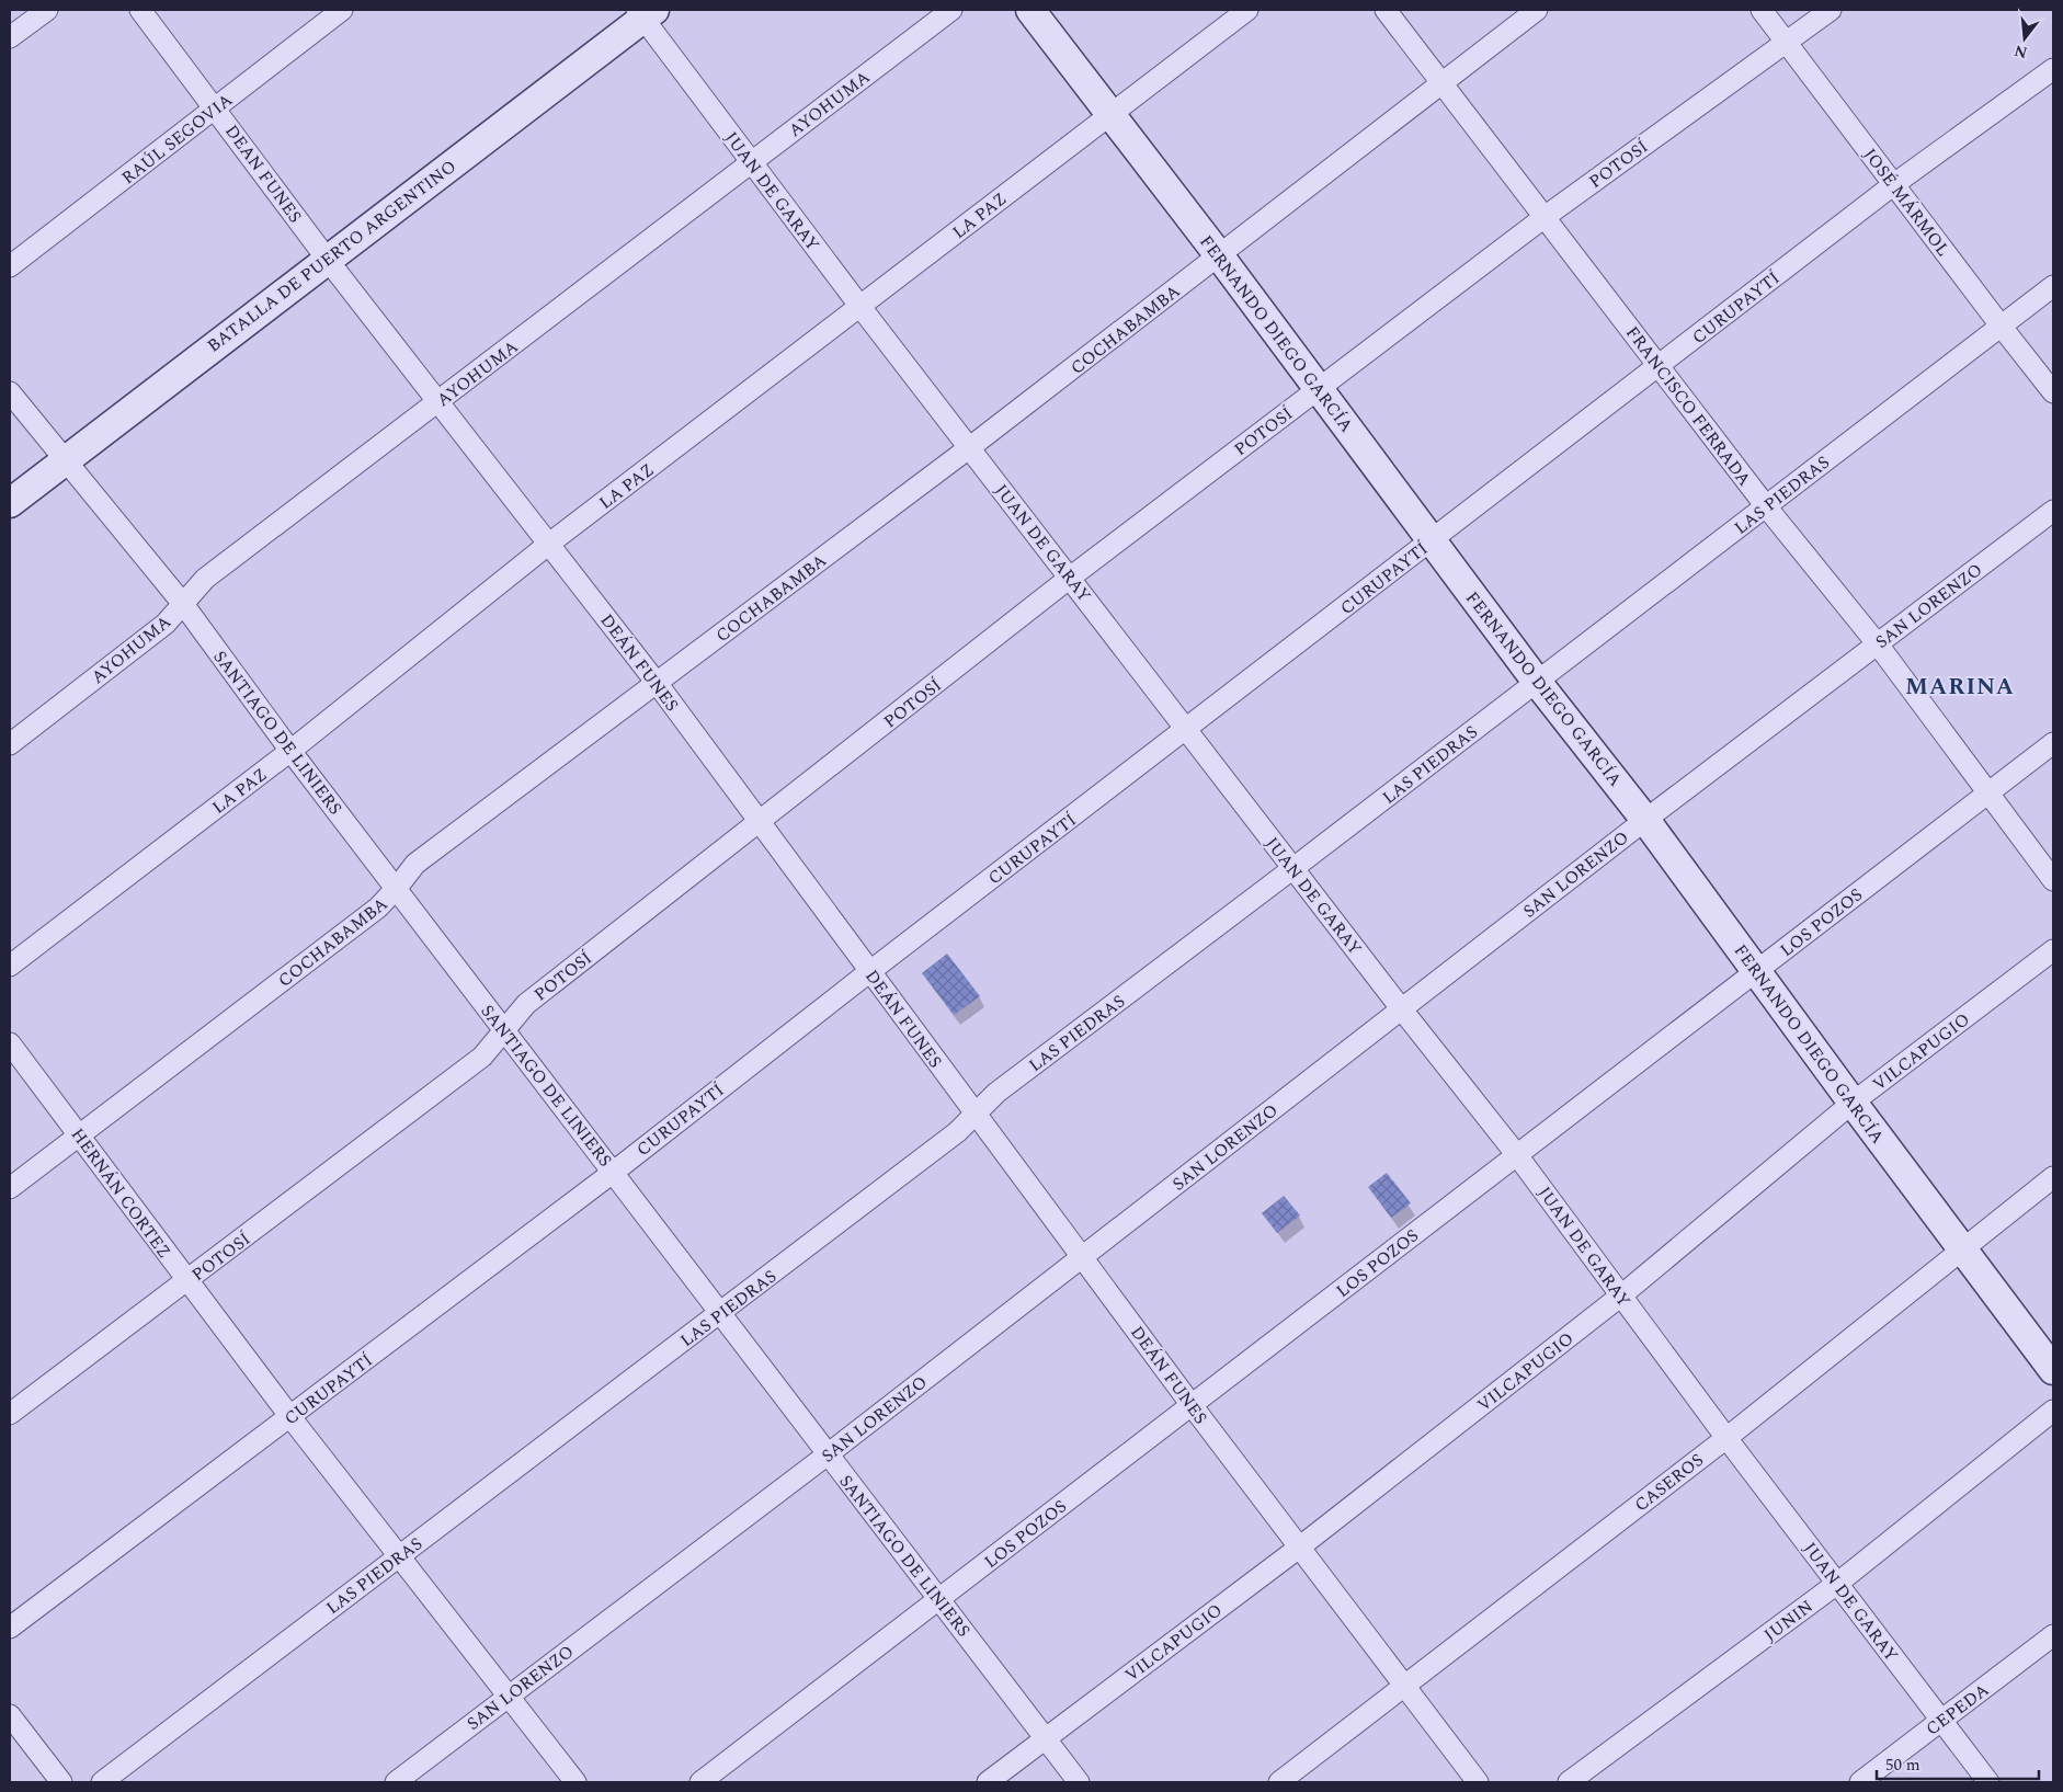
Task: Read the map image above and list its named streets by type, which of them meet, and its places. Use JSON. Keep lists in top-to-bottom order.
{
  "streets": {
    "main road": ["BATALLA DE PUERTO ARGENTINO", "FERNANDO DIEGO GARCÍA"],
    "street": [
      "AYOHUMA",
      "RAÚL SEGOVIA",
      "POTOSÍ",
      "DEAN FUNES",
      "JUAN DE GARAY",
      "JOSÉ MÁRMOL",
      "LA PAZ",
      "CURUPAYTÍ",
      "COCHABAMBA",
      "FRANCISCO FERRADA",
      "LAS PIEDRAS",
      "SAN LORENZO",
      "DEÁN FUNES",
      "SANTIAGO DE LINIERS",
      "LOS POZOS",
      "VILCAPUGIO",
      "HERNÁN CORTEZ",
      "CASEROS",
      "JUNIN",
      "CEPEDA"
    ]
  },
  "crossings": [
    ["AYOHUMA", "JUAN DE GARAY"],
    ["AYOHUMA", "DEÁN FUNES"],
    ["AYOHUMA", "SANTIAGO DE LINIERS"],
    ["RAÚL SEGOVIA", "DEAN FUNES"],
    ["POTOSÍ", "JUAN DE GARAY"],
    ["POTOSÍ", "JOSÉ MÁRMOL"],
    ["POTOSÍ", "FERNANDO DIEGO GARCÍA"],
    ["POTOSÍ", "FRANCISCO FERRADA"],
    ["POTOSÍ", "DEÁN FUNES"],
    ["POTOSÍ", "SANTIAGO DE LINIERS"],
    ["POTOSÍ", "HERNÁN CORTEZ"],
    ["DEAN FUNES", "BATALLA DE PUERTO ARGENTINO"],
    ["DEAN FUNES", "DEÁN FUNES"],
    ["JUAN DE GARAY", "LA PAZ"],
    ["JUAN DE GARAY", "BATALLA DE PUERTO ARGENTINO"],
    ["JUAN DE GARAY", "CURUPAYTÍ"],
    ["JUAN DE GARAY", "COCHABAMBA"],
    ["JUAN DE GARAY", "LAS PIEDRAS"],
    ["JUAN DE GARAY", "SAN LORENZO"],
    ["JUAN DE GARAY", "LOS POZOS"],
    ["JUAN DE GARAY", "VILCAPUGIO"],
    ["JUAN DE GARAY", "CASEROS"],
    ["JUAN DE GARAY", "JUNIN"],
    ["JUAN DE GARAY", "CEPEDA"],
    ["JOSÉ MÁRMOL", "CURUPAYTÍ"],
    ["JOSÉ MÁRMOL", "LAS PIEDRAS"],
    ["LA PAZ", "FERNANDO DIEGO GARCÍA"],
    ["LA PAZ", "DEÁN FUNES"],
    ["LA PAZ", "SANTIAGO DE LINIERS"],
    ["BATALLA DE PUERTO ARGENTINO", "DEÁN FUNES"],
    ["BATALLA DE PUERTO ARGENTINO", "SANTIAGO DE LINIERS"],
    ["CURUPAYTÍ", "FERNANDO DIEGO GARCÍA"],
    ["CURUPAYTÍ", "FRANCISCO FERRADA"],
    ["CURUPAYTÍ", "DEÁN FUNES"],
    ["CURUPAYTÍ", "SANTIAGO DE LINIERS"],
    ["CURUPAYTÍ", "HERNÁN CORTEZ"],
    ["COCHABAMBA", "FERNANDO DIEGO GARCÍA"],
    ["COCHABAMBA", "FRANCISCO FERRADA"],
    ["COCHABAMBA", "DEÁN FUNES"],
    ["COCHABAMBA", "SANTIAGO DE LINIERS"],
    ["COCHABAMBA", "HERNÁN CORTEZ"],
    ["FERNANDO DIEGO GARCÍA", "LAS PIEDRAS"],
    ["FERNANDO DIEGO GARCÍA", "SAN LORENZO"],
    ["FERNANDO DIEGO GARCÍA", "LOS POZOS"],
    ["FERNANDO DIEGO GARCÍA", "VILCAPUGIO"],
    ["FERNANDO DIEGO GARCÍA", "CASEROS"],
    ["FRANCISCO FERRADA", "LAS PIEDRAS"],
    ["FRANCISCO FERRADA", "SAN LORENZO"],
    ["FRANCISCO FERRADA", "LOS POZOS"],
    ["LAS PIEDRAS", "DEÁN FUNES"],
    ["LAS PIEDRAS", "SANTIAGO DE LINIERS"],
    ["LAS PIEDRAS", "HERNÁN CORTEZ"],
    ["SAN LORENZO", "DEÁN FUNES"],
    ["SAN LORENZO", "SANTIAGO DE LINIERS"],
    ["SAN LORENZO", "HERNÁN CORTEZ"],
    ["DEÁN FUNES", "LOS POZOS"],
    ["DEÁN FUNES", "VILCAPUGIO"],
    ["DEÁN FUNES", "CASEROS"],
    ["SANTIAGO DE LINIERS", "LOS POZOS"],
    ["SANTIAGO DE LINIERS", "VILCAPUGIO"]
  ],
  "districts": ["MARINA"],
  "scale_bar": "50 m",
  "north": "bottom"
}
